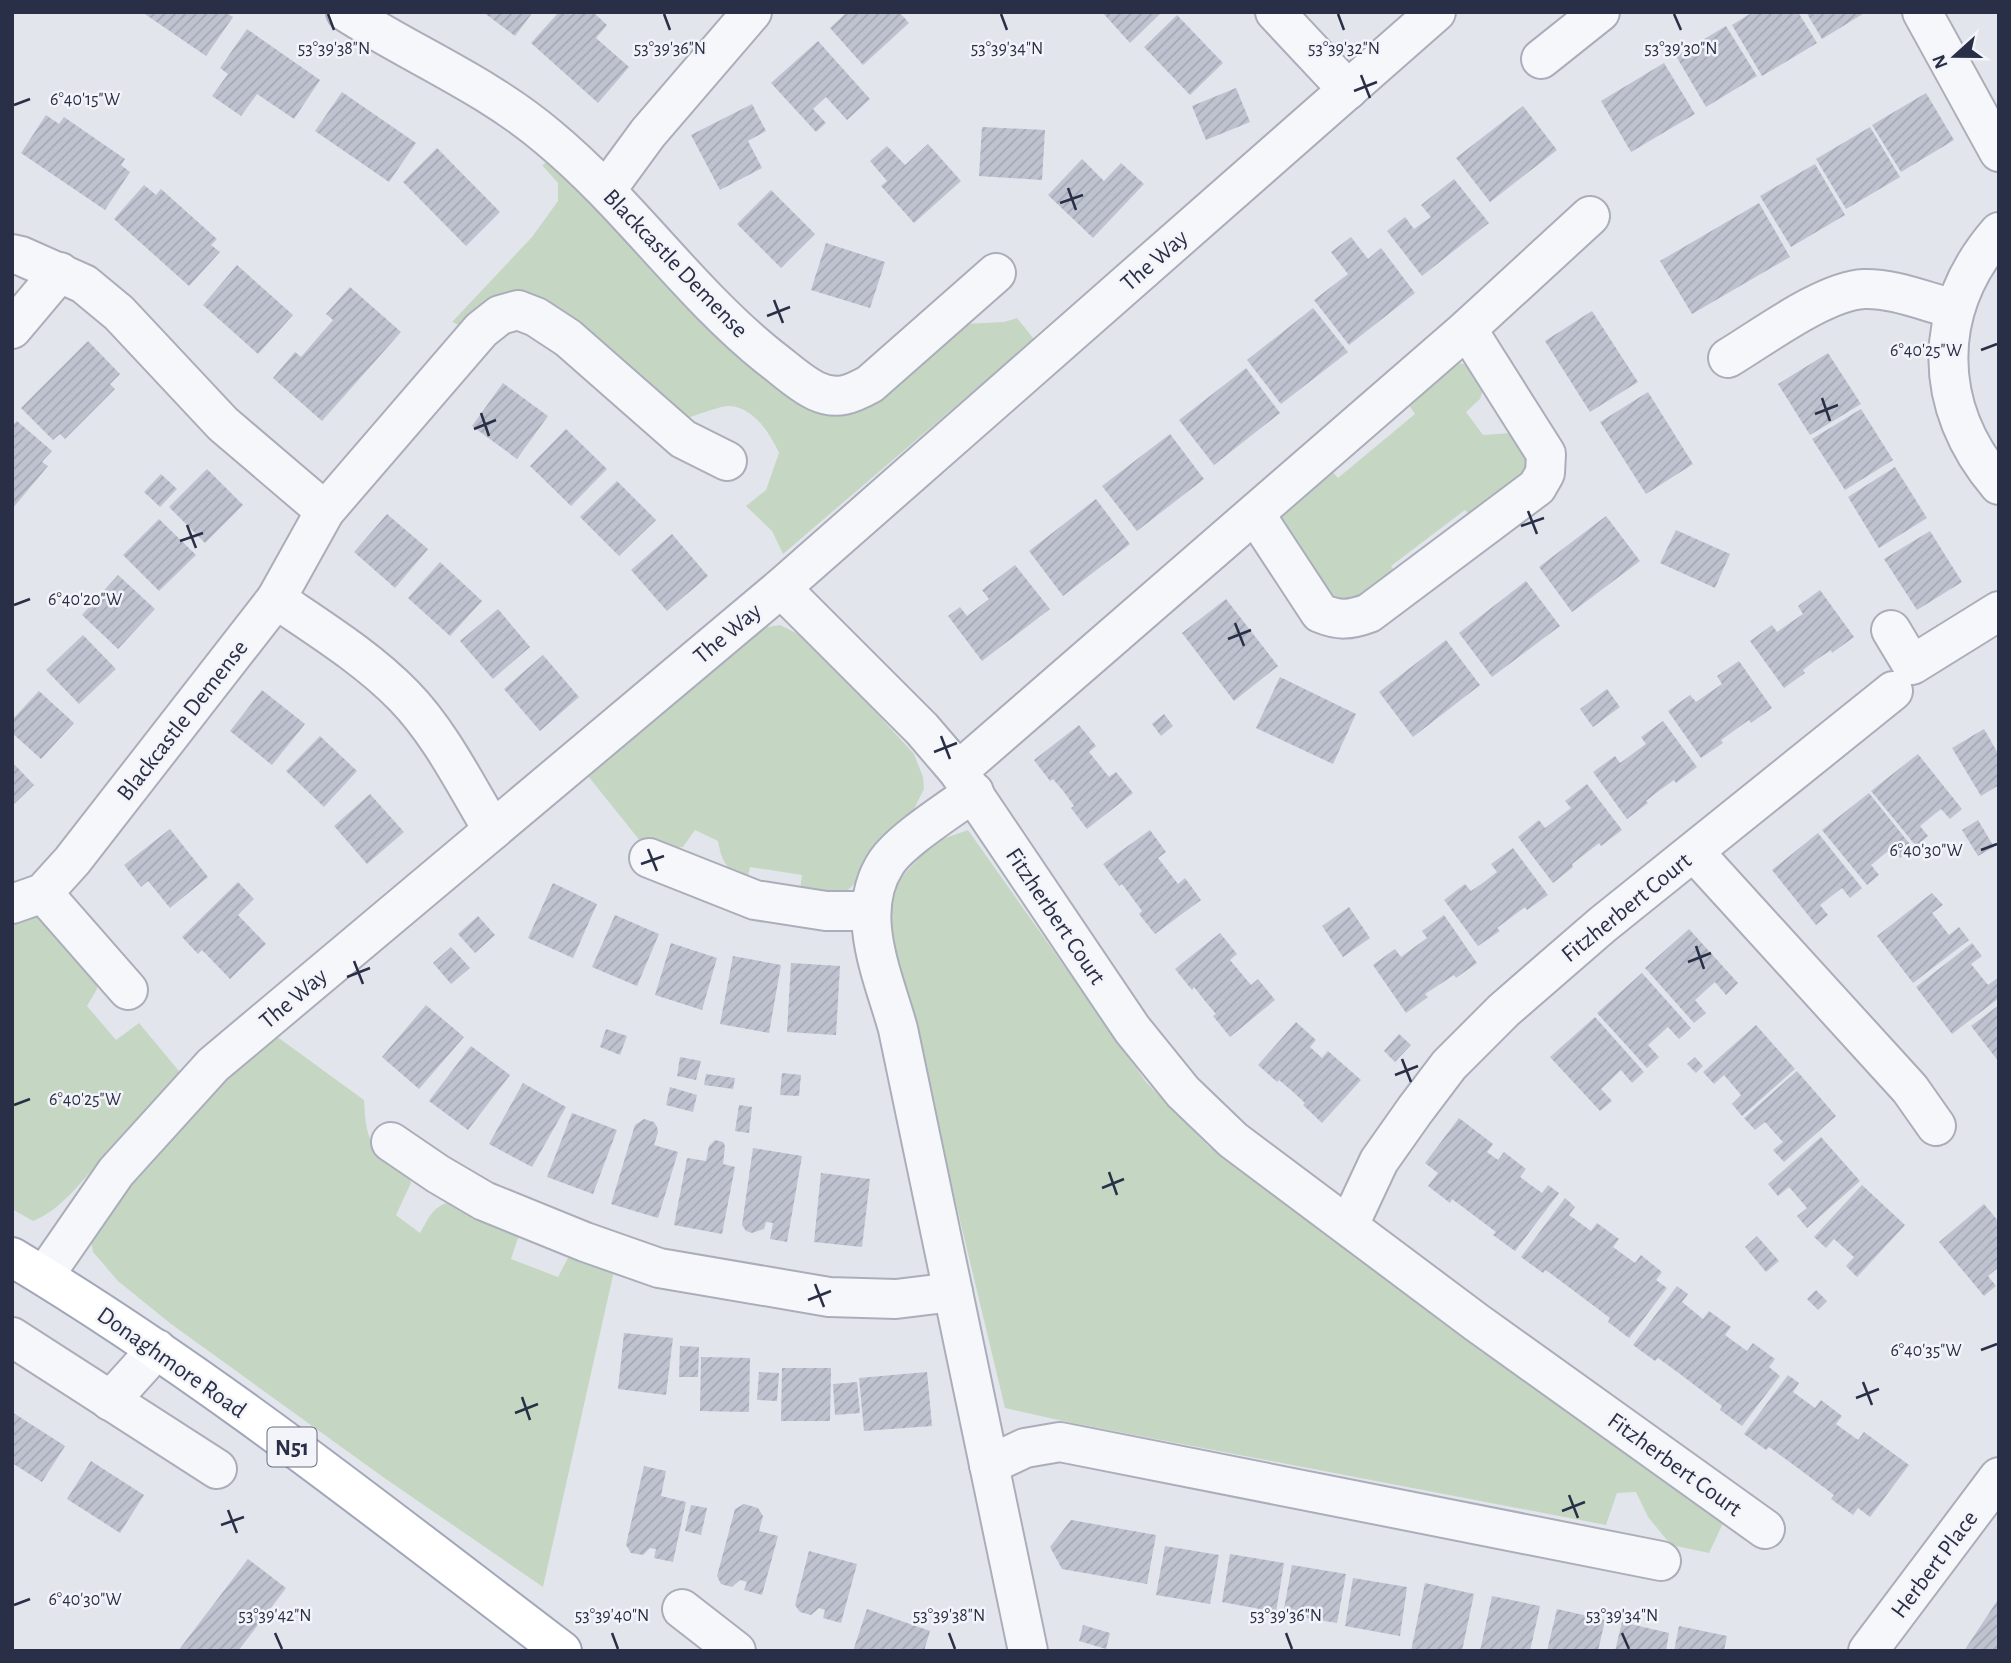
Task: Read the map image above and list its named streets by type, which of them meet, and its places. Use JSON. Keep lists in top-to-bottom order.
{
  "streets": {
    "main road": ["Donaghmore Road", "N51"],
    "street": [
      "The Way",
      "Blackcastle Demense",
      "Fitzherbert Court",
      "Herbert Place"
    ]
  },
  "crossings": [
    ["The Way", "Fitzherbert Court"],
    ["The Way", "Donaghmore Road"]
  ],
  "north": "left",
  "coordinates": [
    "53°39'38\"N",
    "53°39'36\"N",
    "53°39'34\"N",
    "53°39'32\"N",
    "53°39'30\"N",
    "6°40'15\"W",
    "6°40'25\"W",
    "6°40'20\"W",
    "6°40'30\"W",
    "6°40'35\"W",
    "53°39'42\"N",
    "53°39'40\"N"
  ]
}
